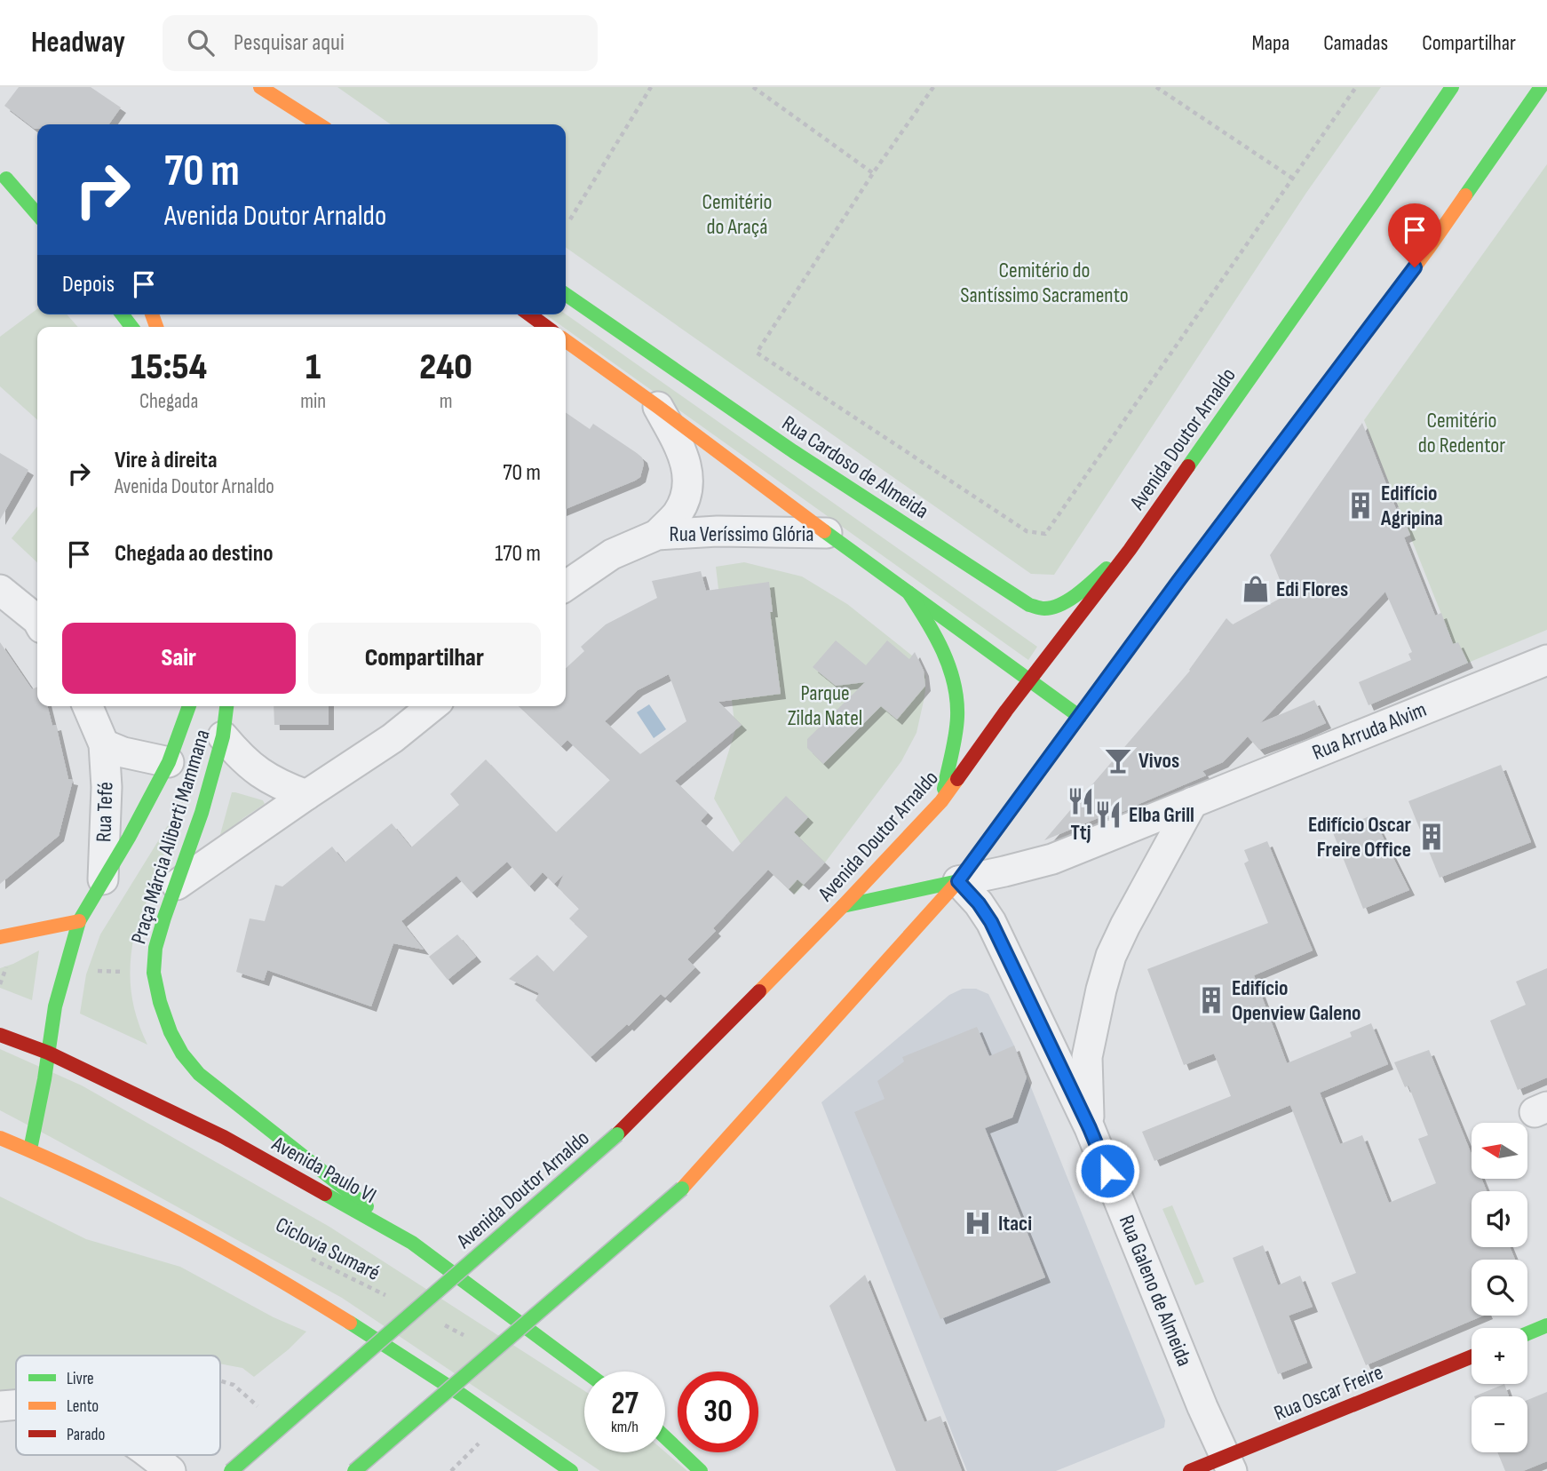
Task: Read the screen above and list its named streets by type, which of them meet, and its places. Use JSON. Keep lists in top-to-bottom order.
{
  "streets": {
    "main road": [
      "Avenida Doutor Arnaldo",
      "Rua Cardoso de Almeida",
      "Praça Márcia Aliberti Mammana",
      "Avenida Paulo VI",
      "Rua Oscar Freire"
    ],
    "street": [
      "Rua Veríssimo Glória",
      "Rua Arruda Alvim",
      "Rua Tefé",
      "Rua Galeno de Almeida"
    ],
    "path": ["Ciclovia Sumaré"]
  },
  "crossings": [
    ["Avenida Doutor Arnaldo", "Rua Cardoso de Almeida"],
    ["Rua Arruda Alvim", "Rua Galeno de Almeida"],
    ["Rua Tefé", "Praça Márcia Aliberti Mammana"],
    ["Praça Márcia Aliberti Mammana", "Avenida Paulo VI"],
    ["Rua Galeno de Almeida", "Rua Oscar Freire"]
  ],
  "parks": [
    "Cemitério do Araçá",
    "Cemitério do Santíssimo Sacramento",
    "Cemitério do Redentor",
    "Parque Zilda Natel"
  ],
  "places": {
    "building": ["Edifício Agripina", "Edifício Oscar Freire Office", "Edifício Openview Galeno"],
    "shop": ["Edi Flores"],
    "bar": ["Vivos"],
    "restaurant": ["Ttj", "Elba Grill"],
    "hospital": ["Itaci"]
  },
  "legend": ["Livre", "Lento", "Parado"],
  "north": "left",
  "page": {
    "header": "Headway",
    "search": "Pesquisar aqui",
    "nav": ["Mapa", "Camadas", "Compartilhar"],
    "turn": ["70 m", "Avenida Doutor Arnaldo"],
    "then": "Depois",
    "eta": [
      "15:54",
      "Chegada",
      "1",
      "min",
      "240",
      "m"
    ],
    "list": [
      {
        "name": "Vire à direita",
        "note": "Avenida Doutor Arnaldo",
        "value": "70 m"
      },
      {
        "name": "Chegada ao destino",
        "value": "170 m"
      }
    ],
    "buttons": ["Sair", "Compartilhar"],
    "map_buttons": ["+", "−"],
    "speed": "27 km/h",
    "limit": "30"
  }
}
